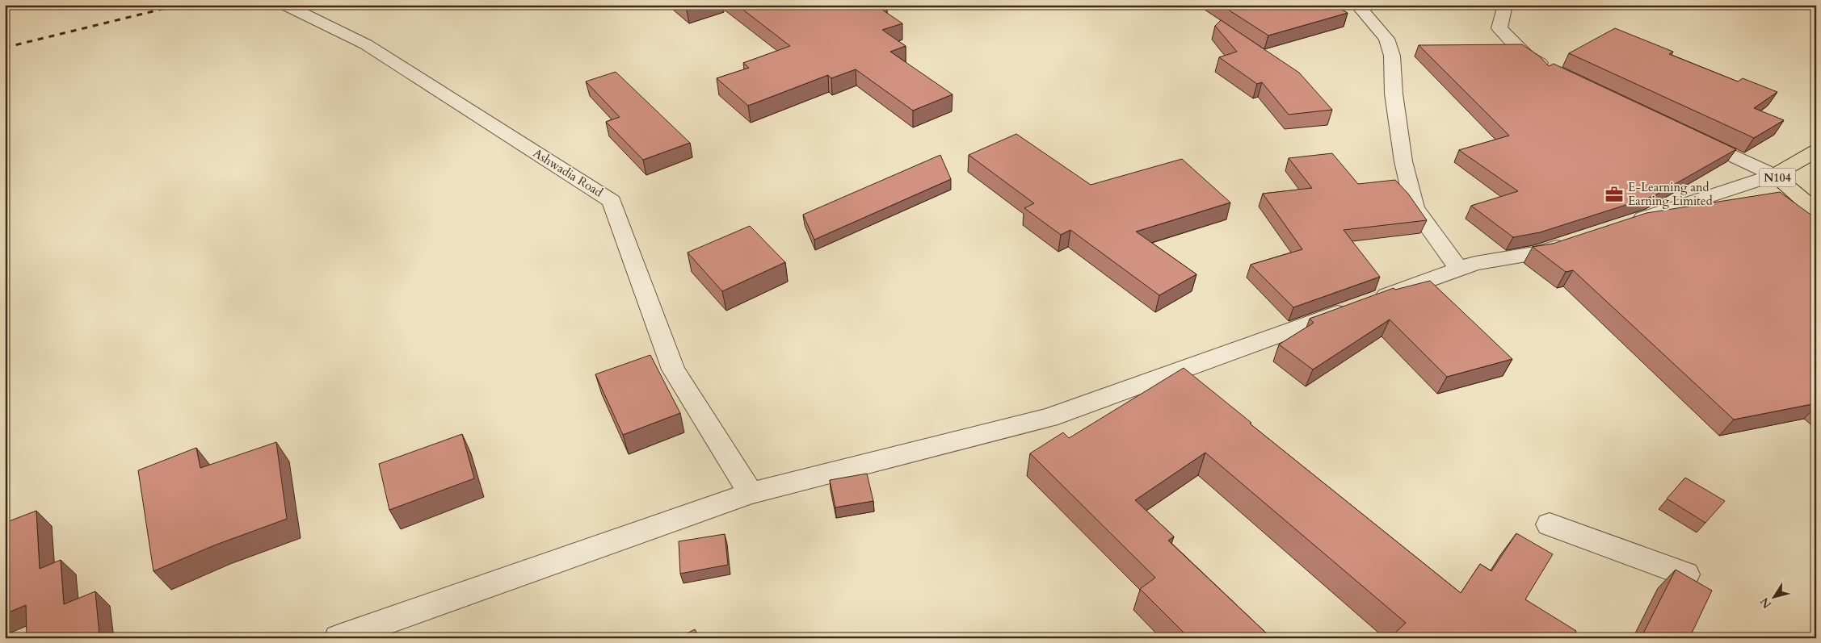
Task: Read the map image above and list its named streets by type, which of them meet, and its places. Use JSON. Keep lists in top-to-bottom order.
{
  "streets": {
    "highway": ["N104"],
    "street": ["Ashwadia Road"]
  },
  "places": {
    "office": ["E-Learning and Earning Limited"]
  },
  "north": "bottom left"
}
